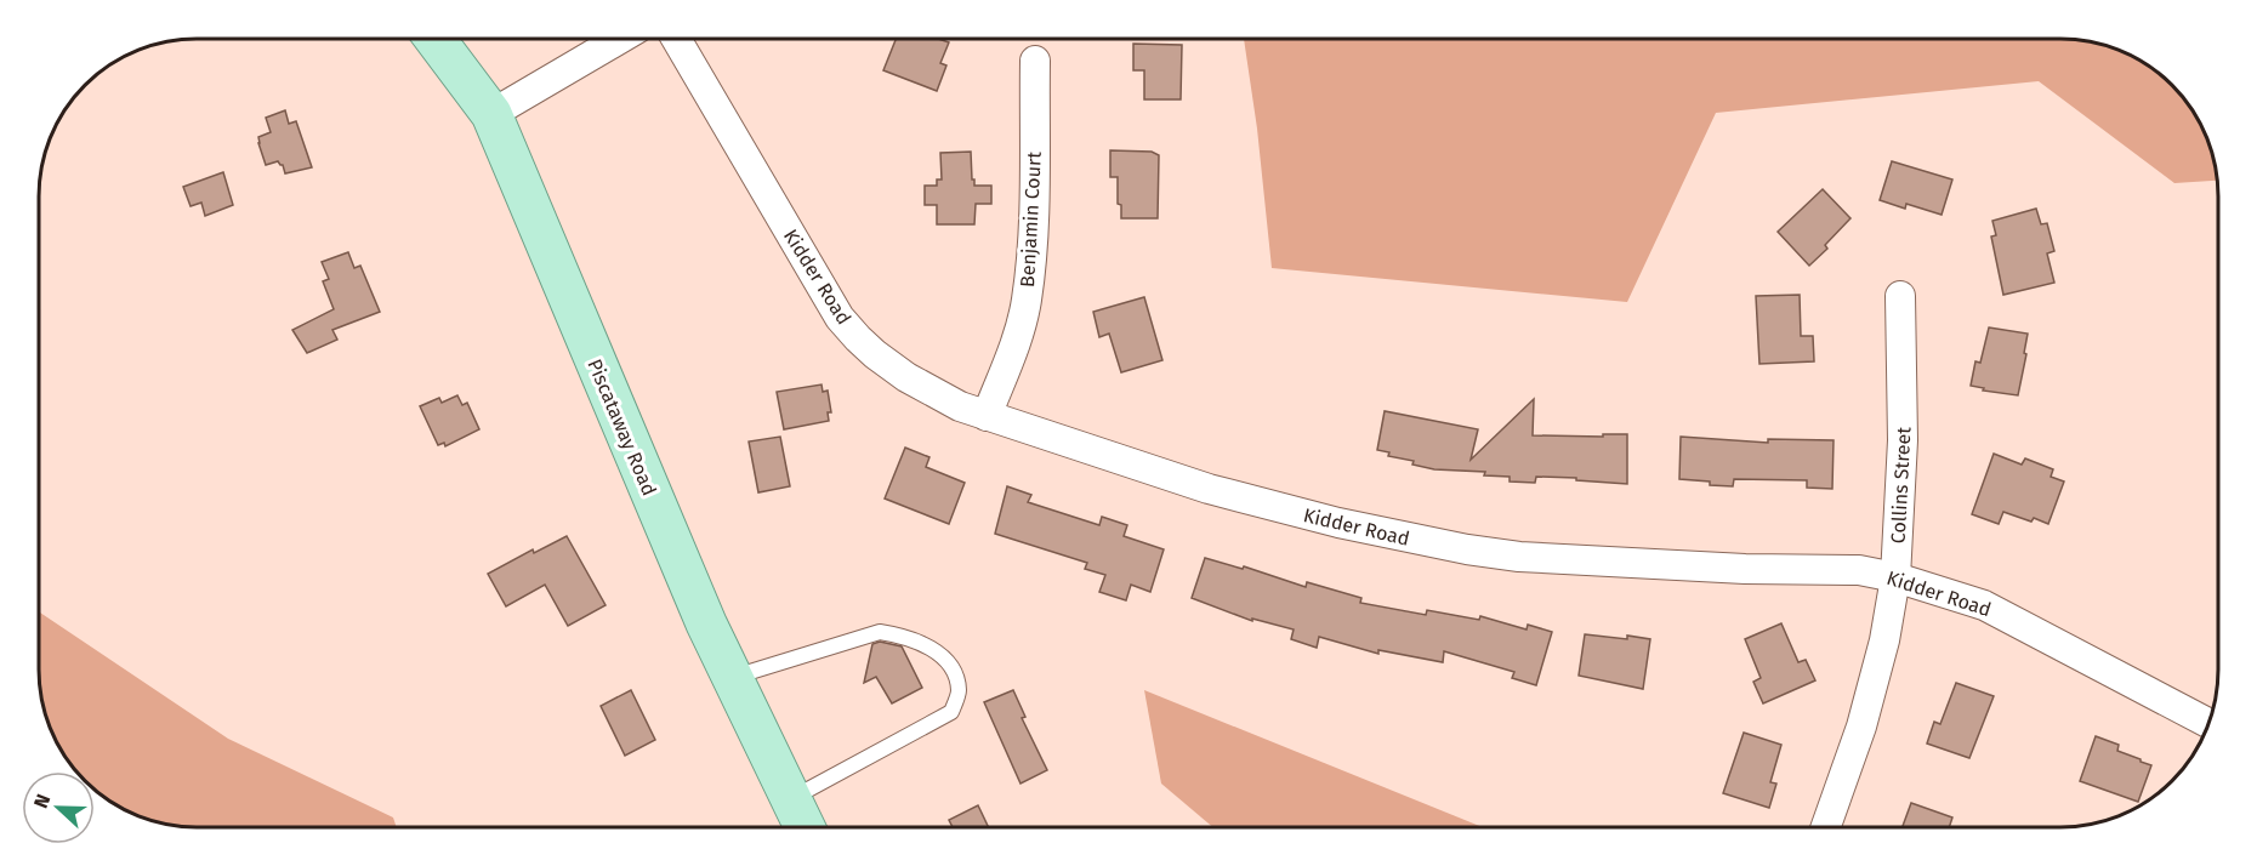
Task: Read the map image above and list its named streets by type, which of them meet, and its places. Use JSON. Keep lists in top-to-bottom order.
{
  "streets": {
    "main road": ["Piscataway Road"],
    "street": ["Benjamin Court", "Kidder Road", "Collins Street"]
  },
  "crossings": [
    ["Benjamin Court", "Kidder Road"],
    ["Kidder Road", "Collins Street"]
  ],
  "north": "left"
}
